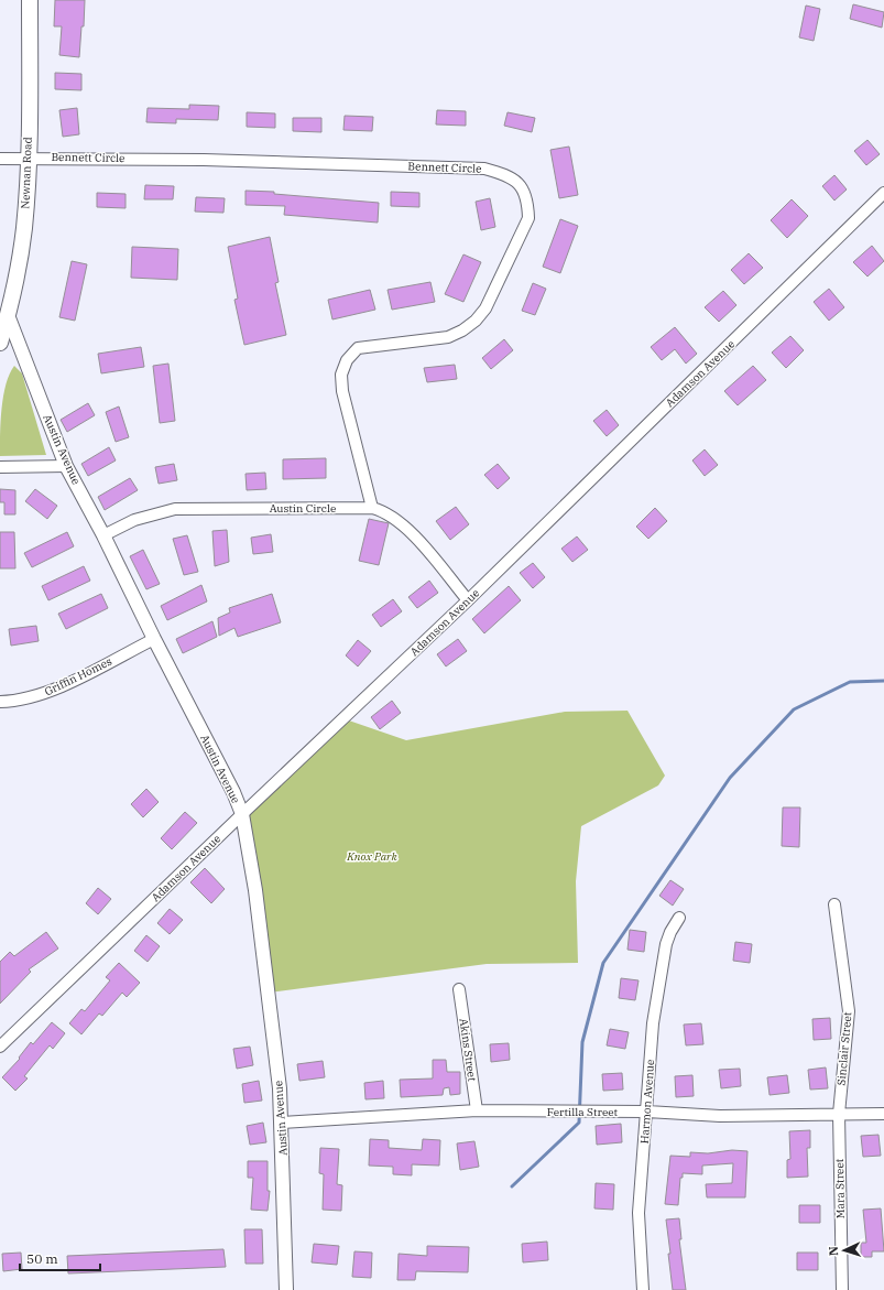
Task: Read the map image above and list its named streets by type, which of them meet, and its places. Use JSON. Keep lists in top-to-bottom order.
{
  "streets": {
    "main road": ["Newnan Road"],
    "street": [
      "Bennett Circle",
      "Adamson Avenue",
      "Austin Avenue",
      "Austin Circle",
      "Griffin Homes",
      "Sinclair Street",
      "Akins Street",
      "Harmon Avenue",
      "Fertilla Street",
      "Mara Street"
    ]
  },
  "crossings": [
    ["Bennett Circle", "Newnan Road"],
    ["Bennett Circle", "Austin Circle"],
    ["Newnan Road", "Austin Avenue"],
    ["Adamson Avenue", "Austin Avenue"],
    ["Adamson Avenue", "Austin Circle"],
    ["Austin Avenue", "Austin Circle"],
    ["Austin Avenue", "Griffin Homes"],
    ["Austin Avenue", "Fertilla Street"],
    ["Sinclair Street", "Fertilla Street"],
    ["Sinclair Street", "Mara Street"],
    ["Akins Street", "Fertilla Street"],
    ["Harmon Avenue", "Fertilla Street"],
    ["Fertilla Street", "Mara Street"]
  ],
  "parks": ["Knox Park"],
  "scale_bar": "50 m",
  "north": "left"
}
